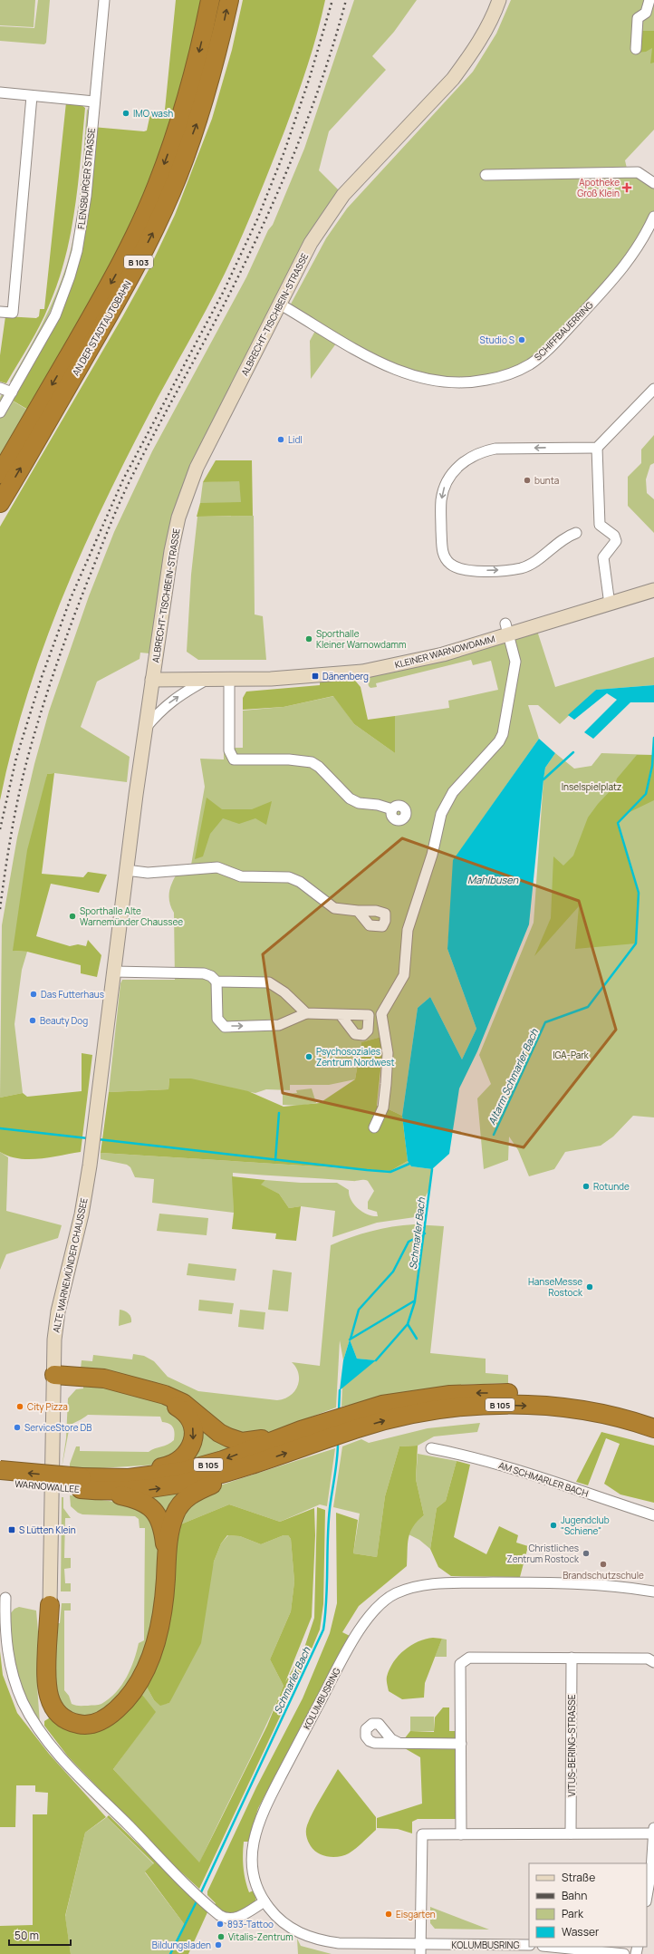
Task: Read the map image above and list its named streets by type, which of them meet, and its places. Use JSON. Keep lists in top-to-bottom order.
{
  "streets": {
    "highway": [
      "B 103",
      "AN DER STADTAUTOBAHN",
      "B 105",
      "WARNOWALLEE"
    ],
    "street": [
      "FLENSBURGER STRASSE",
      "ALBRECHT-TISCHBEIN-STRASSE",
      "SCHIFFBAUERRING",
      "KLEINER WARNOWDAMM",
      "ALTE WARNEMÜNDER CHAUSSEE",
      "AM SCHMARLER BACH",
      "KOLUMBUSRING",
      "VITUS-BERING-STRASSE"
    ]
  },
  "crossings": [
    ["ALBRECHT-TISCHBEIN-STRASSE", "SCHIFFBAUERRING"],
    ["ALBRECHT-TISCHBEIN-STRASSE", "KLEINER WARNOWDAMM"],
    ["ALBRECHT-TISCHBEIN-STRASSE", "ALTE WARNEMÜNDER CHAUSSEE"],
    ["KLEINER WARNOWDAMM", "ALTE WARNEMÜNDER CHAUSSEE"],
    ["B 105", "WARNOWALLEE"]
  ],
  "water": ["Mahlbusen", "Altarm Schmarler Bach", "Schmarler Bach"],
  "parks": ["Inselspielplatz", "IGA-Park"],
  "places": {
    "other": [
      "IMO wash",
      "Studio S",
      "Lidl",
      "bunta",
      "Sporthalle Kleiner Warnowdamm",
      "Sporthalle Alte Warnemünder Chaussee",
      "Das Futterhaus",
      "Beauty Dog",
      "Psychosoziales Zentrum Nordwest",
      "Rotunde",
      "HanseMesse Rostock",
      "City Pizza",
      "ServiceStore DB",
      "Jugendclub \"Schiene\"",
      "Christliches Zentrum Rostock",
      "Brandschutzschule",
      "Eisgarten",
      "893-Tattoo",
      "Vitalis-Zentrum",
      "Bildungsladen"
    ],
    "health": ["Apotheke Groß Klein"],
    "transit": ["Dänenberg", "S Lütten Klein"]
  },
  "legend": [
    "Straße",
    "Bahn",
    "Park",
    "Wasser"
  ],
  "scale_bar": "50 m"
}
